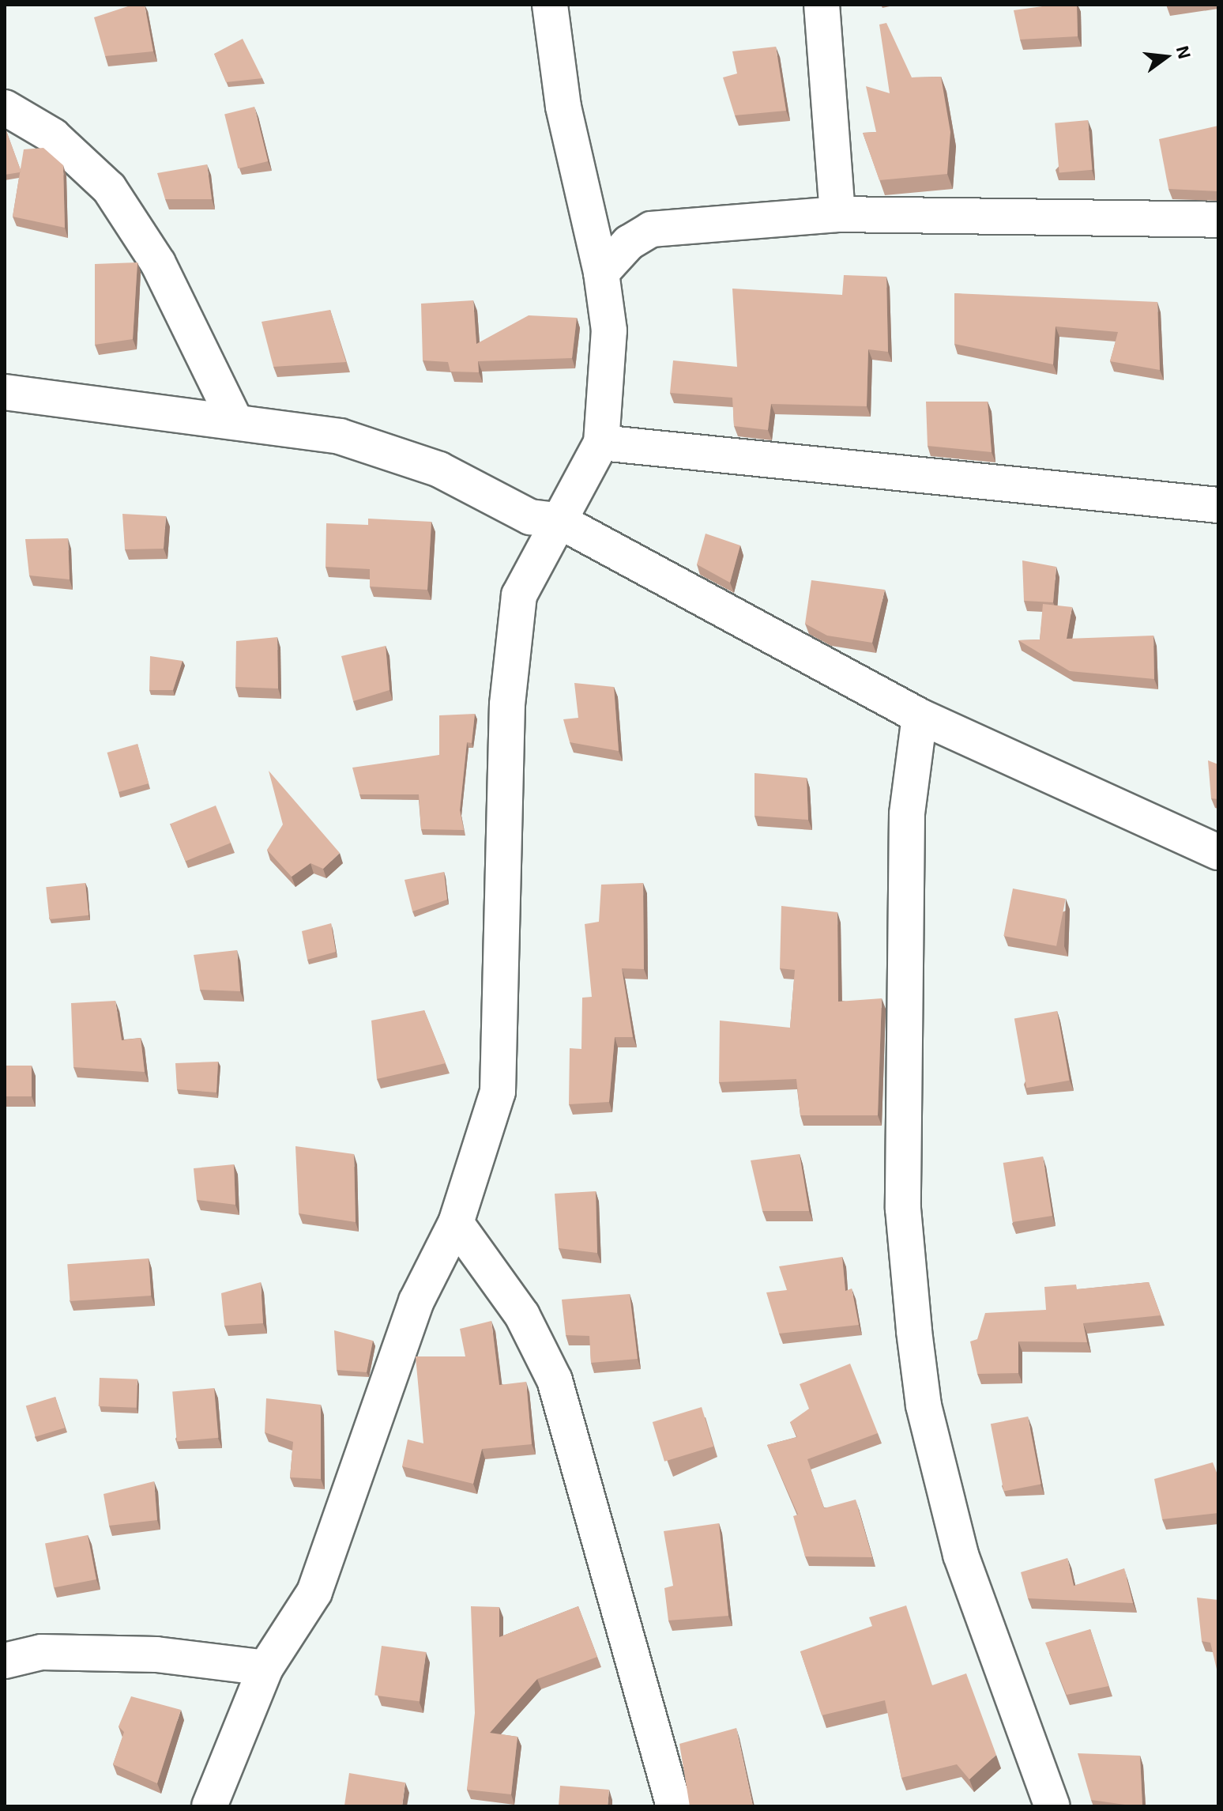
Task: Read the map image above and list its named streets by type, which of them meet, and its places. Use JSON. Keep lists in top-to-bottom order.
{
  "north": "right"
}
